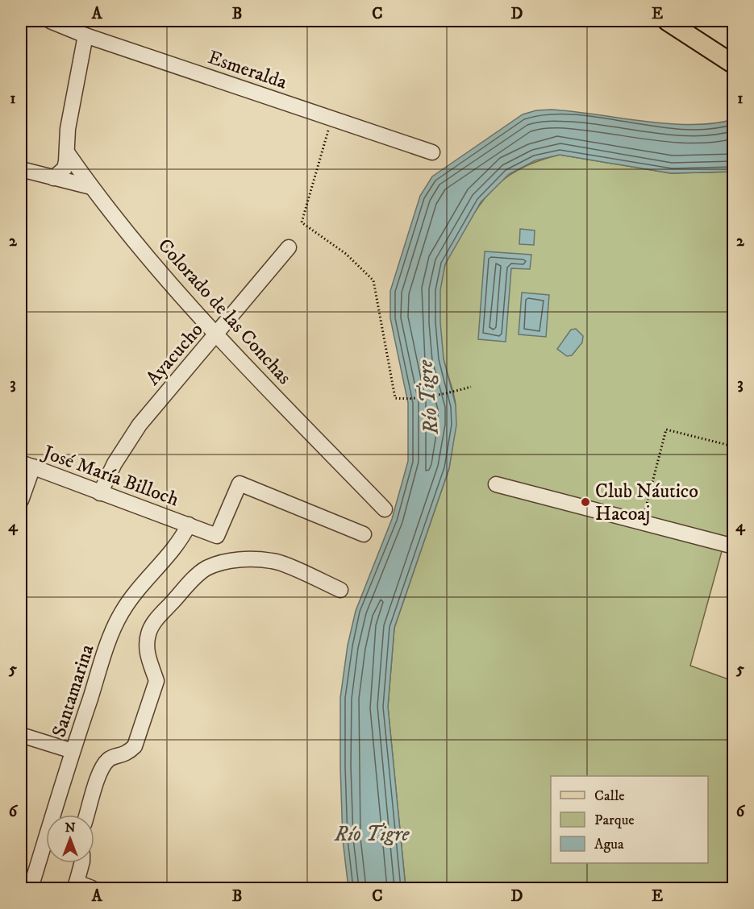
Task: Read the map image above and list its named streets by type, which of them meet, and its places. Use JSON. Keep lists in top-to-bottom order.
{
  "streets": {
    "street": [
      "Esmeralda",
      "Colorado de las Conchas",
      "Ayacucho",
      "José María Billoch",
      "Santamarina"
    ]
  },
  "crossings": [
    ["Colorado de las Conchas", "Ayacucho"],
    ["Ayacucho", "José María Billoch"],
    ["José María Billoch", "Santamarina"]
  ],
  "water": ["Río Tigre"],
  "places": ["Club Náutico Hacoaj"],
  "legend": ["Calle", "Parque", "Agua"],
  "north": "top",
  "grid": {
    "columns": [
      "A",
      "B",
      "C",
      "D",
      "E"
    ],
    "rows": [
      "1",
      "2",
      "3",
      "4",
      "5",
      "6"
    ]
  }
}
